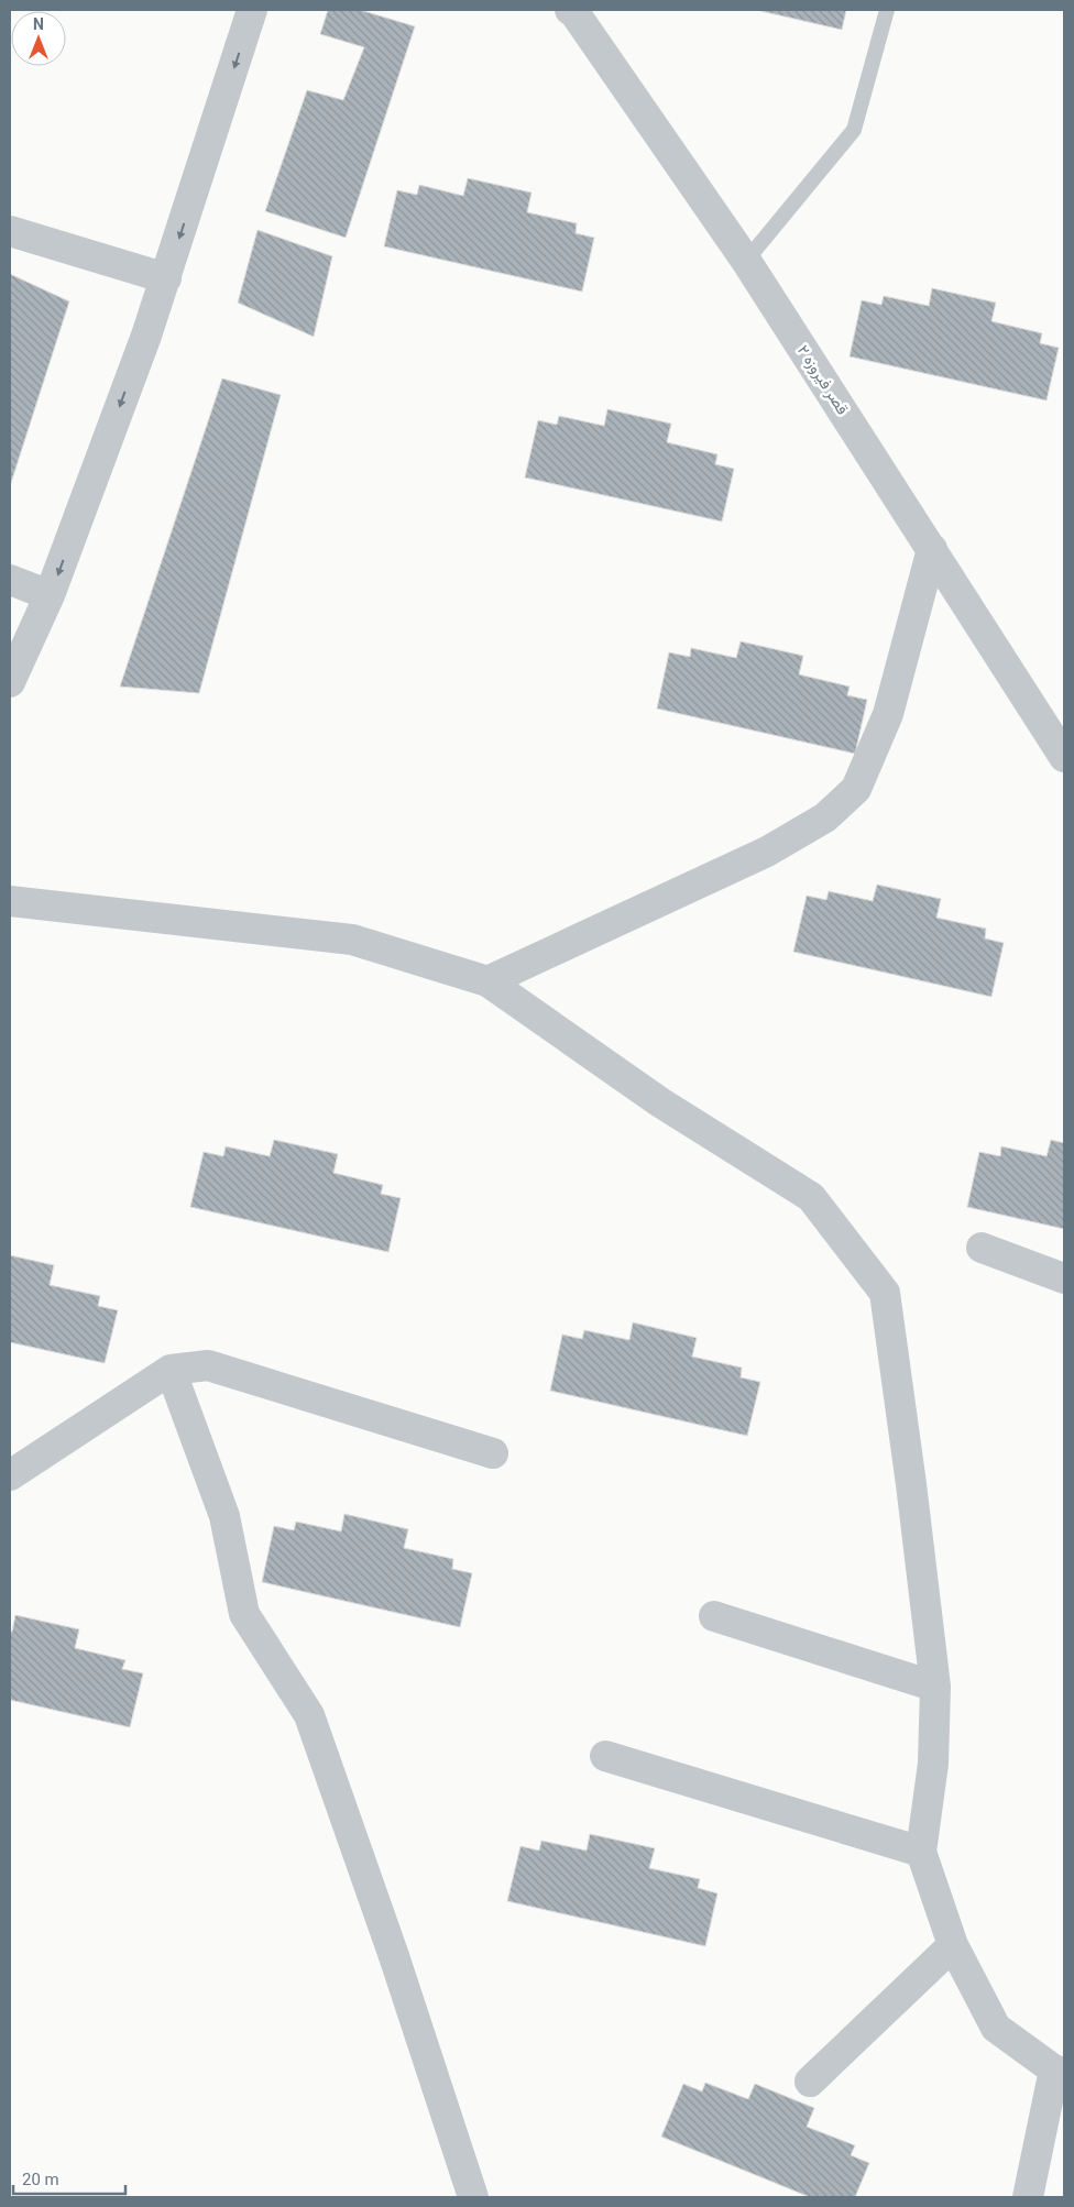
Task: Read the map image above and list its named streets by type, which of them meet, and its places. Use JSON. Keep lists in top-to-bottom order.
{
  "streets": {
    "street": ["قصر فیروزه ۲"]
  },
  "scale_bar": "20 m",
  "north": "top"
}
